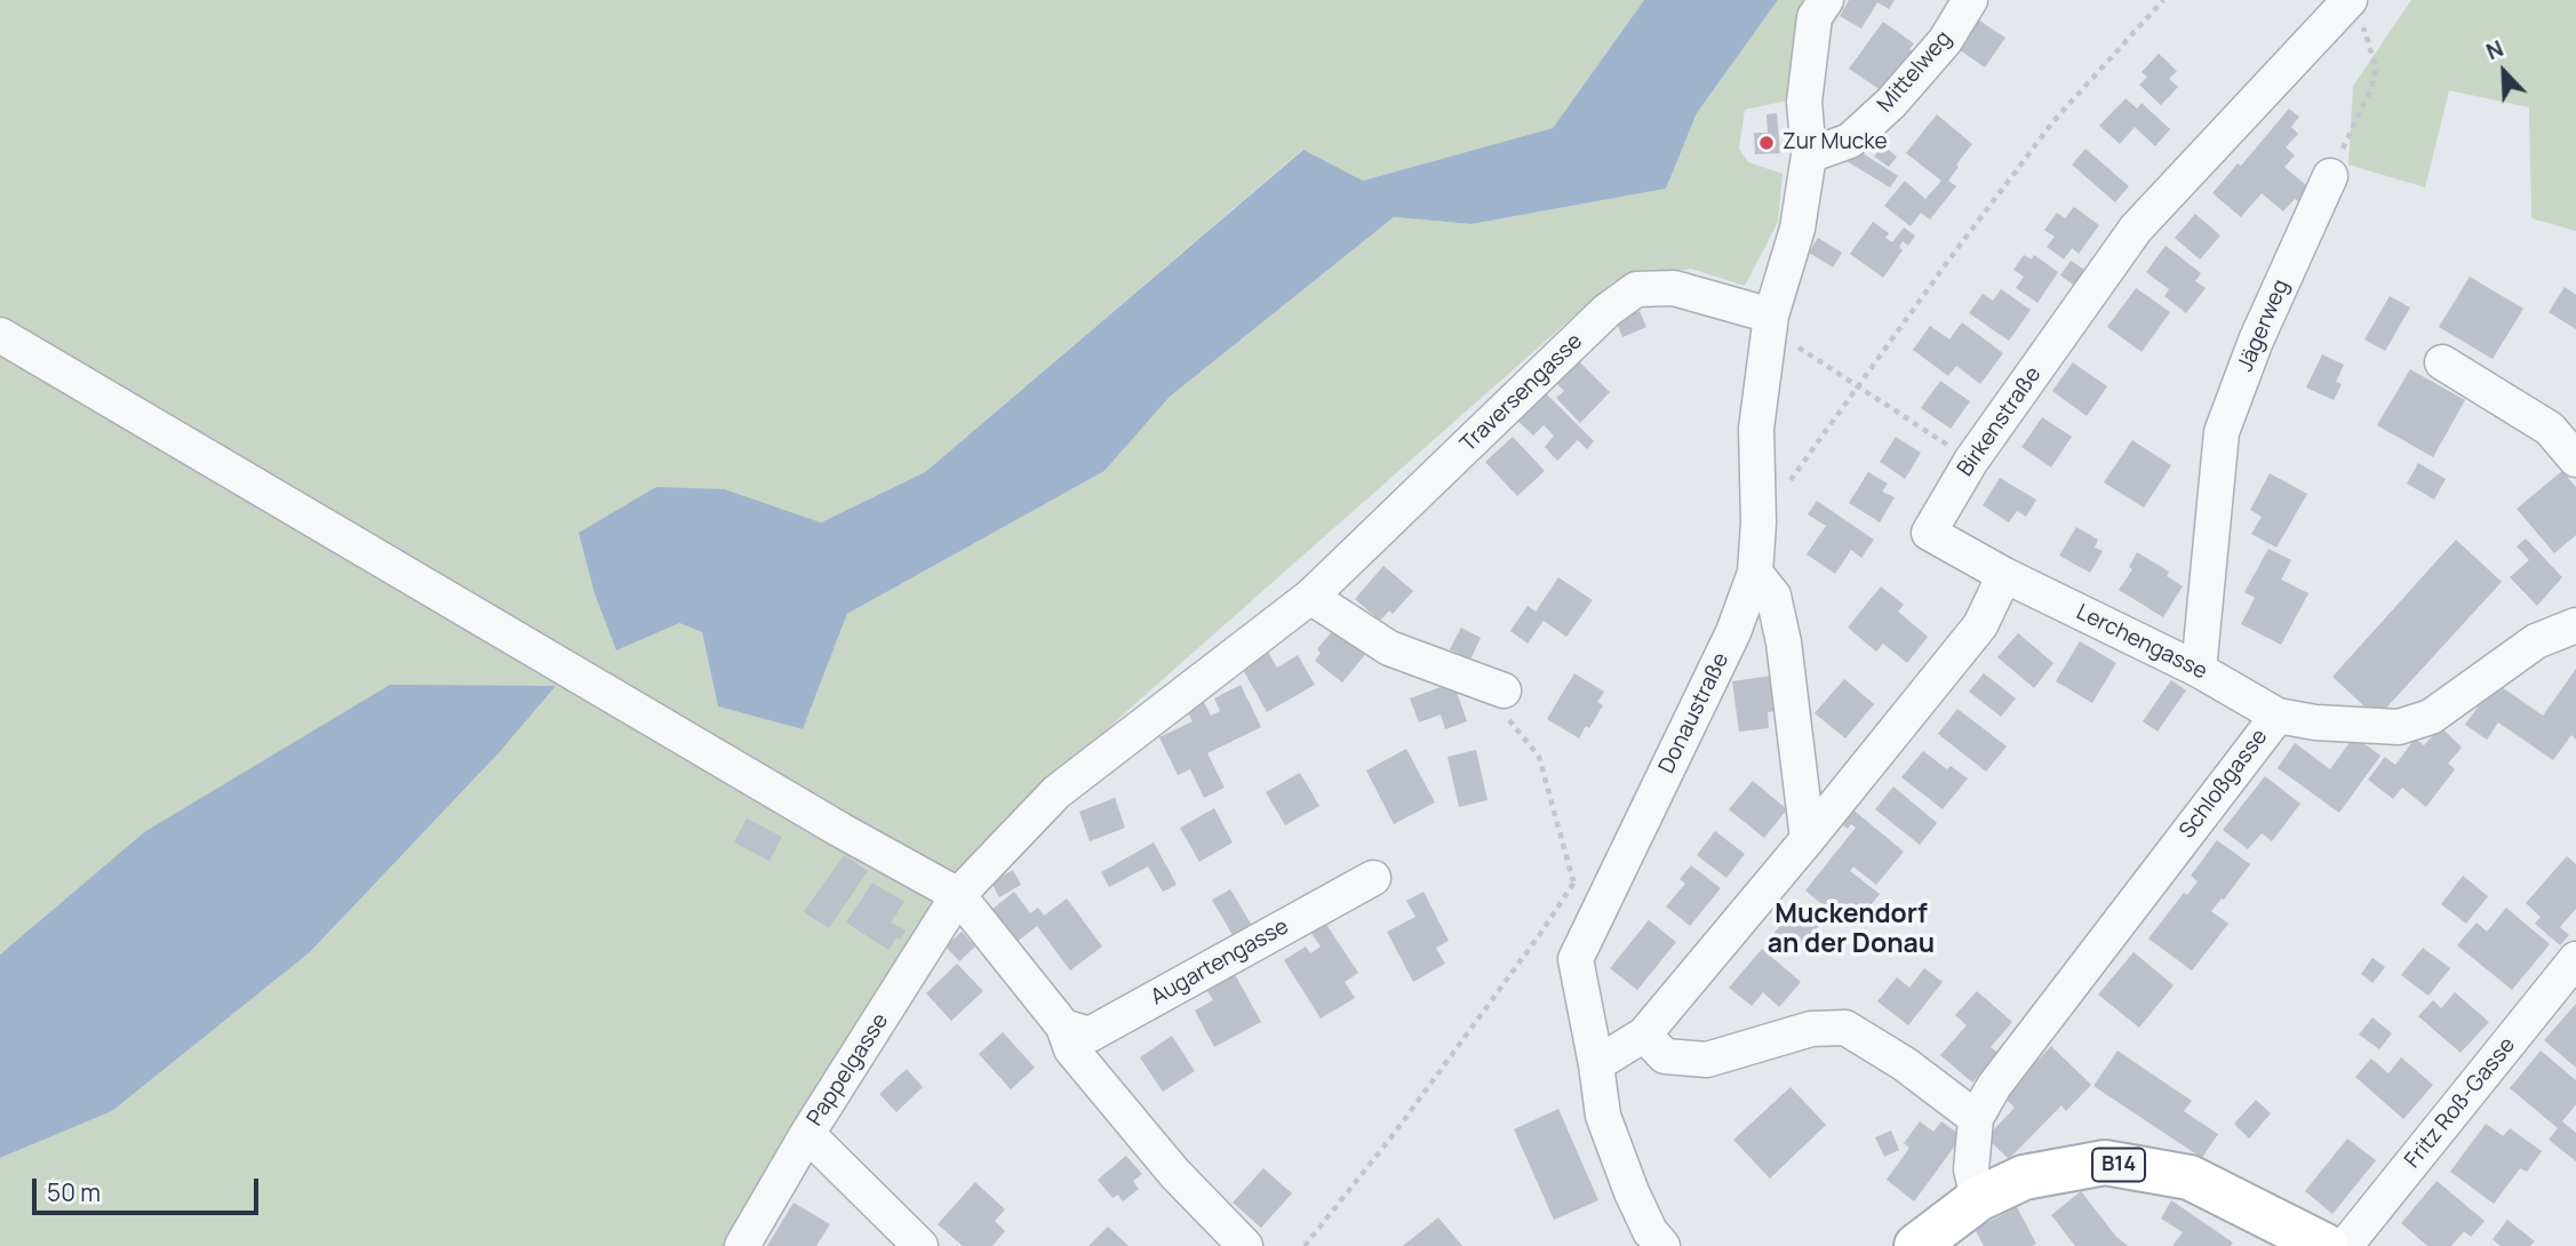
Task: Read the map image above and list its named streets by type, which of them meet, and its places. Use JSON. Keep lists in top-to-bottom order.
{
  "streets": {
    "main road": ["B14"],
    "street": [
      "Mittelweg",
      "Jägerweg",
      "Traversengasse",
      "Birkenstraße",
      "Lerchengasse",
      "Donaustraße",
      "Schloßgasse",
      "Augartengasse",
      "Pappelgasse",
      "Fritz Roß-Gasse"
    ]
  },
  "crossings": [
    ["Mittelweg", "Donaustraße"],
    ["Jägerweg", "Lerchengasse"],
    ["Traversengasse", "Donaustraße"],
    ["Traversengasse", "Pappelgasse"],
    ["Birkenstraße", "Lerchengasse"],
    ["Lerchengasse", "Schloßgasse"],
    ["Schloßgasse", "B14"]
  ],
  "districts": ["Muckendorf an der Donau"],
  "places": ["Zur Mucke"],
  "scale_bar": "50 m",
  "north": "top left"
}
